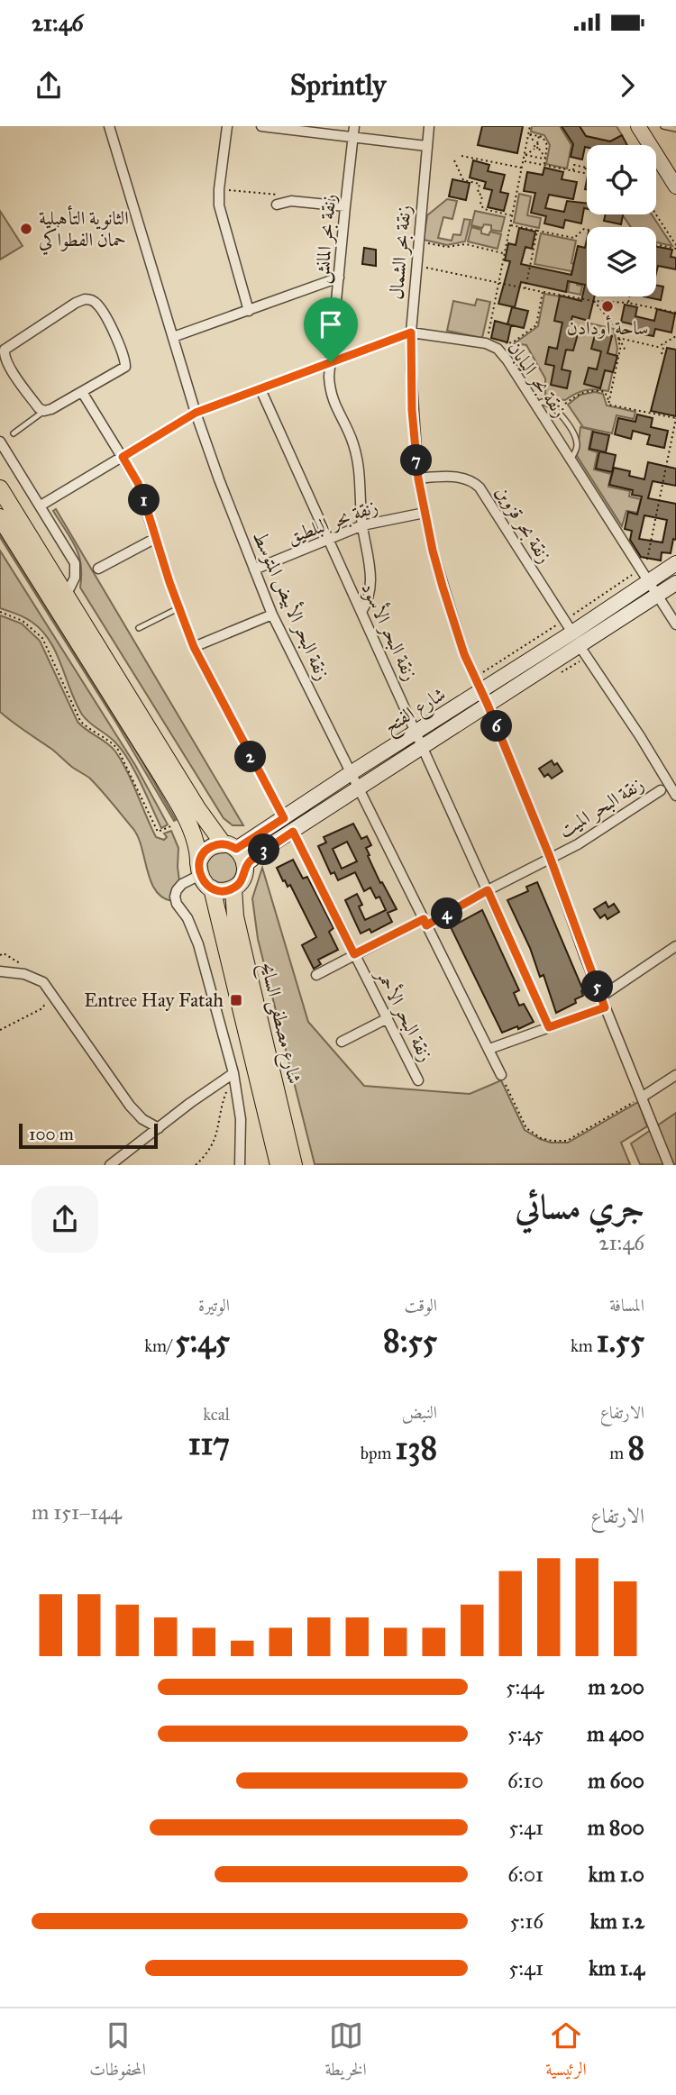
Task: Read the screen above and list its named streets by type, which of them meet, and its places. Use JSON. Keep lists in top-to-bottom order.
{
  "streets": {
    "main road": ["شارع مصطفى السايح"],
    "street": [
      "زنقة بحر المانش",
      "زنقة بحر الشمال",
      "زنقة بحر اليابان",
      "زنقة بحر البلطيق",
      "زنقة بحر قزوين",
      "زنقة البحر الأبيض المتوسط",
      "زنقة البحر الأسود",
      "شارع الفتح",
      "زنقة البحر الميت",
      "زنقة البحر الأحمر"
    ]
  },
  "crossings": [
    ["زنقة بحر المانش", "زنقة بحر اليابان"],
    ["زنقة بحر المانش", "زنقة بحر البلطيق"],
    ["زنقة بحر المانش", "زنقة البحر الأسود"],
    ["زنقة بحر الشمال", "زنقة بحر اليابان"],
    ["زنقة بحر الشمال", "زنقة بحر البلطيق"],
    ["زنقة بحر الشمال", "زنقة بحر قزوين"],
    ["زنقة بحر الشمال", "شارع الفتح"],
    ["زنقة بحر الشمال", "زنقة البحر الميت"],
    ["زنقة بحر اليابان", "زنقة البحر الأبيض المتوسط"],
    ["زنقة بحر اليابان", "زنقة البحر الأسود"],
    ["زنقة بحر اليابان", "شارع الفتح"],
    ["زنقة بحر البلطيق", "زنقة البحر الأبيض المتوسط"],
    ["زنقة بحر البلطيق", "زنقة البحر الأسود"],
    ["زنقة بحر قزوين", "شارع الفتح"],
    ["زنقة البحر الأبيض المتوسط", "شارع الفتح"],
    ["زنقة البحر الأبيض المتوسط", "زنقة البحر الميت"],
    ["زنقة البحر الأسود", "شارع الفتح"],
    ["زنقة البحر الأسود", "زنقة البحر الميت"],
    ["شارع الفتح", "شارع مصطفى السايح"],
    ["زنقة البحر الميت", "زنقة البحر الأحمر"]
  ],
  "places": {
    "other": ["الثانوية التأهيلية حمان الفطواكي", "ساحة أودادن"],
    "transit": ["Entree Hay Fatah"]
  },
  "scale_bar": "100 m",
  "page": {
    "status": "21:46",
    "header": "Sprintly",
    "pins": [
      "7",
      "1",
      "6",
      "2",
      "3",
      "4",
      "5"
    ],
    "scale": "100 m",
    "heading": ["جري مسائي", "21:46"],
    "stats": [
      ["المسافة", "1.55 km"],
      ["الوقت", "8:55"],
      ["الوتيرة", "5:45 /km"],
      ["الارتفاع", "8 m"],
      ["النبض", "138 bpm"],
      ["kcal", "117"]
    ],
    "chart": ["الارتفاع", "144–151 m"],
    "list": [
      {
        "name": "200 m",
        "note": "5:44"
      },
      {
        "name": "400 m",
        "note": "5:45"
      },
      {
        "name": "600 m",
        "note": "6:10"
      },
      {
        "name": "800 m",
        "note": "5:41"
      },
      {
        "name": "1.0 km",
        "note": "6:01"
      },
      {
        "name": "1.2 km",
        "note": "5:16"
      },
      {
        "name": "1.4 km",
        "note": "5:41"
      }
    ],
    "tabs": ["الرئيسية", "الخريطة", "المحفوظات"]
  }
}
